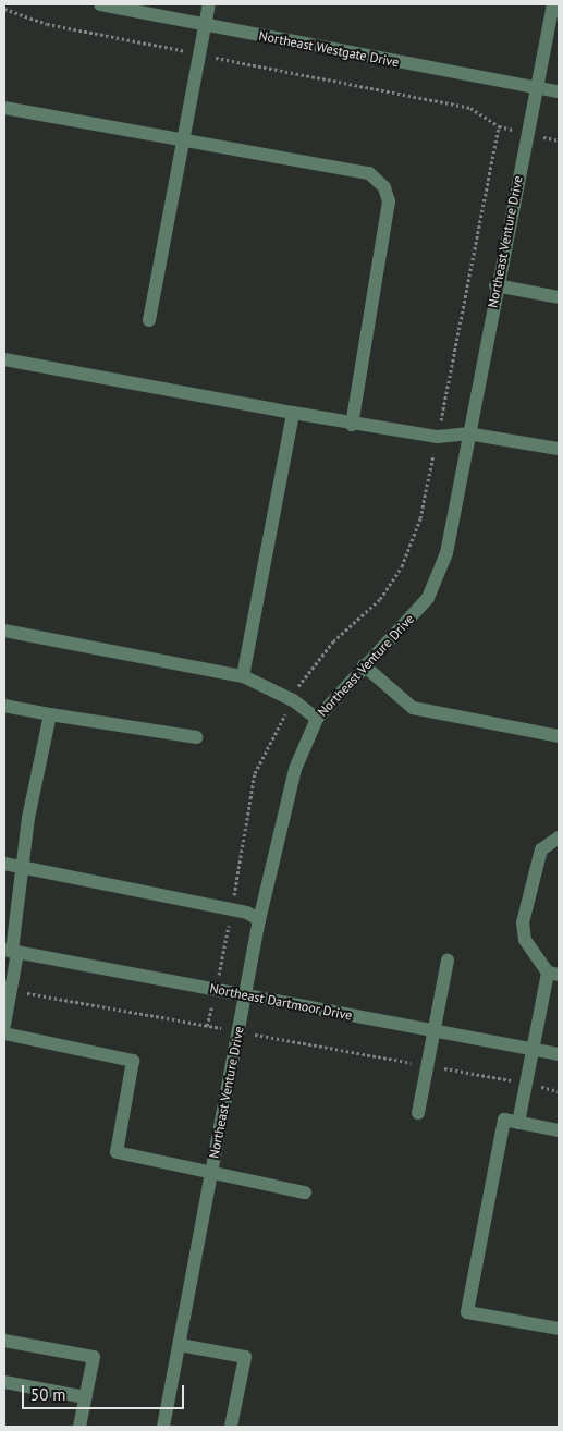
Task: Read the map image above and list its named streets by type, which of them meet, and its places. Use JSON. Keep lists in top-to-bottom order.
{
  "streets": {
    "street": ["Northeast Westgate Drive", "Northeast Venture Drive", "Northeast Dartmoor Drive"]
  },
  "crossings": [
    ["Northeast Westgate Drive", "Northeast Venture Drive"],
    ["Northeast Venture Drive", "Northeast Dartmoor Drive"]
  ],
  "scale_bar": "50 m"
}
